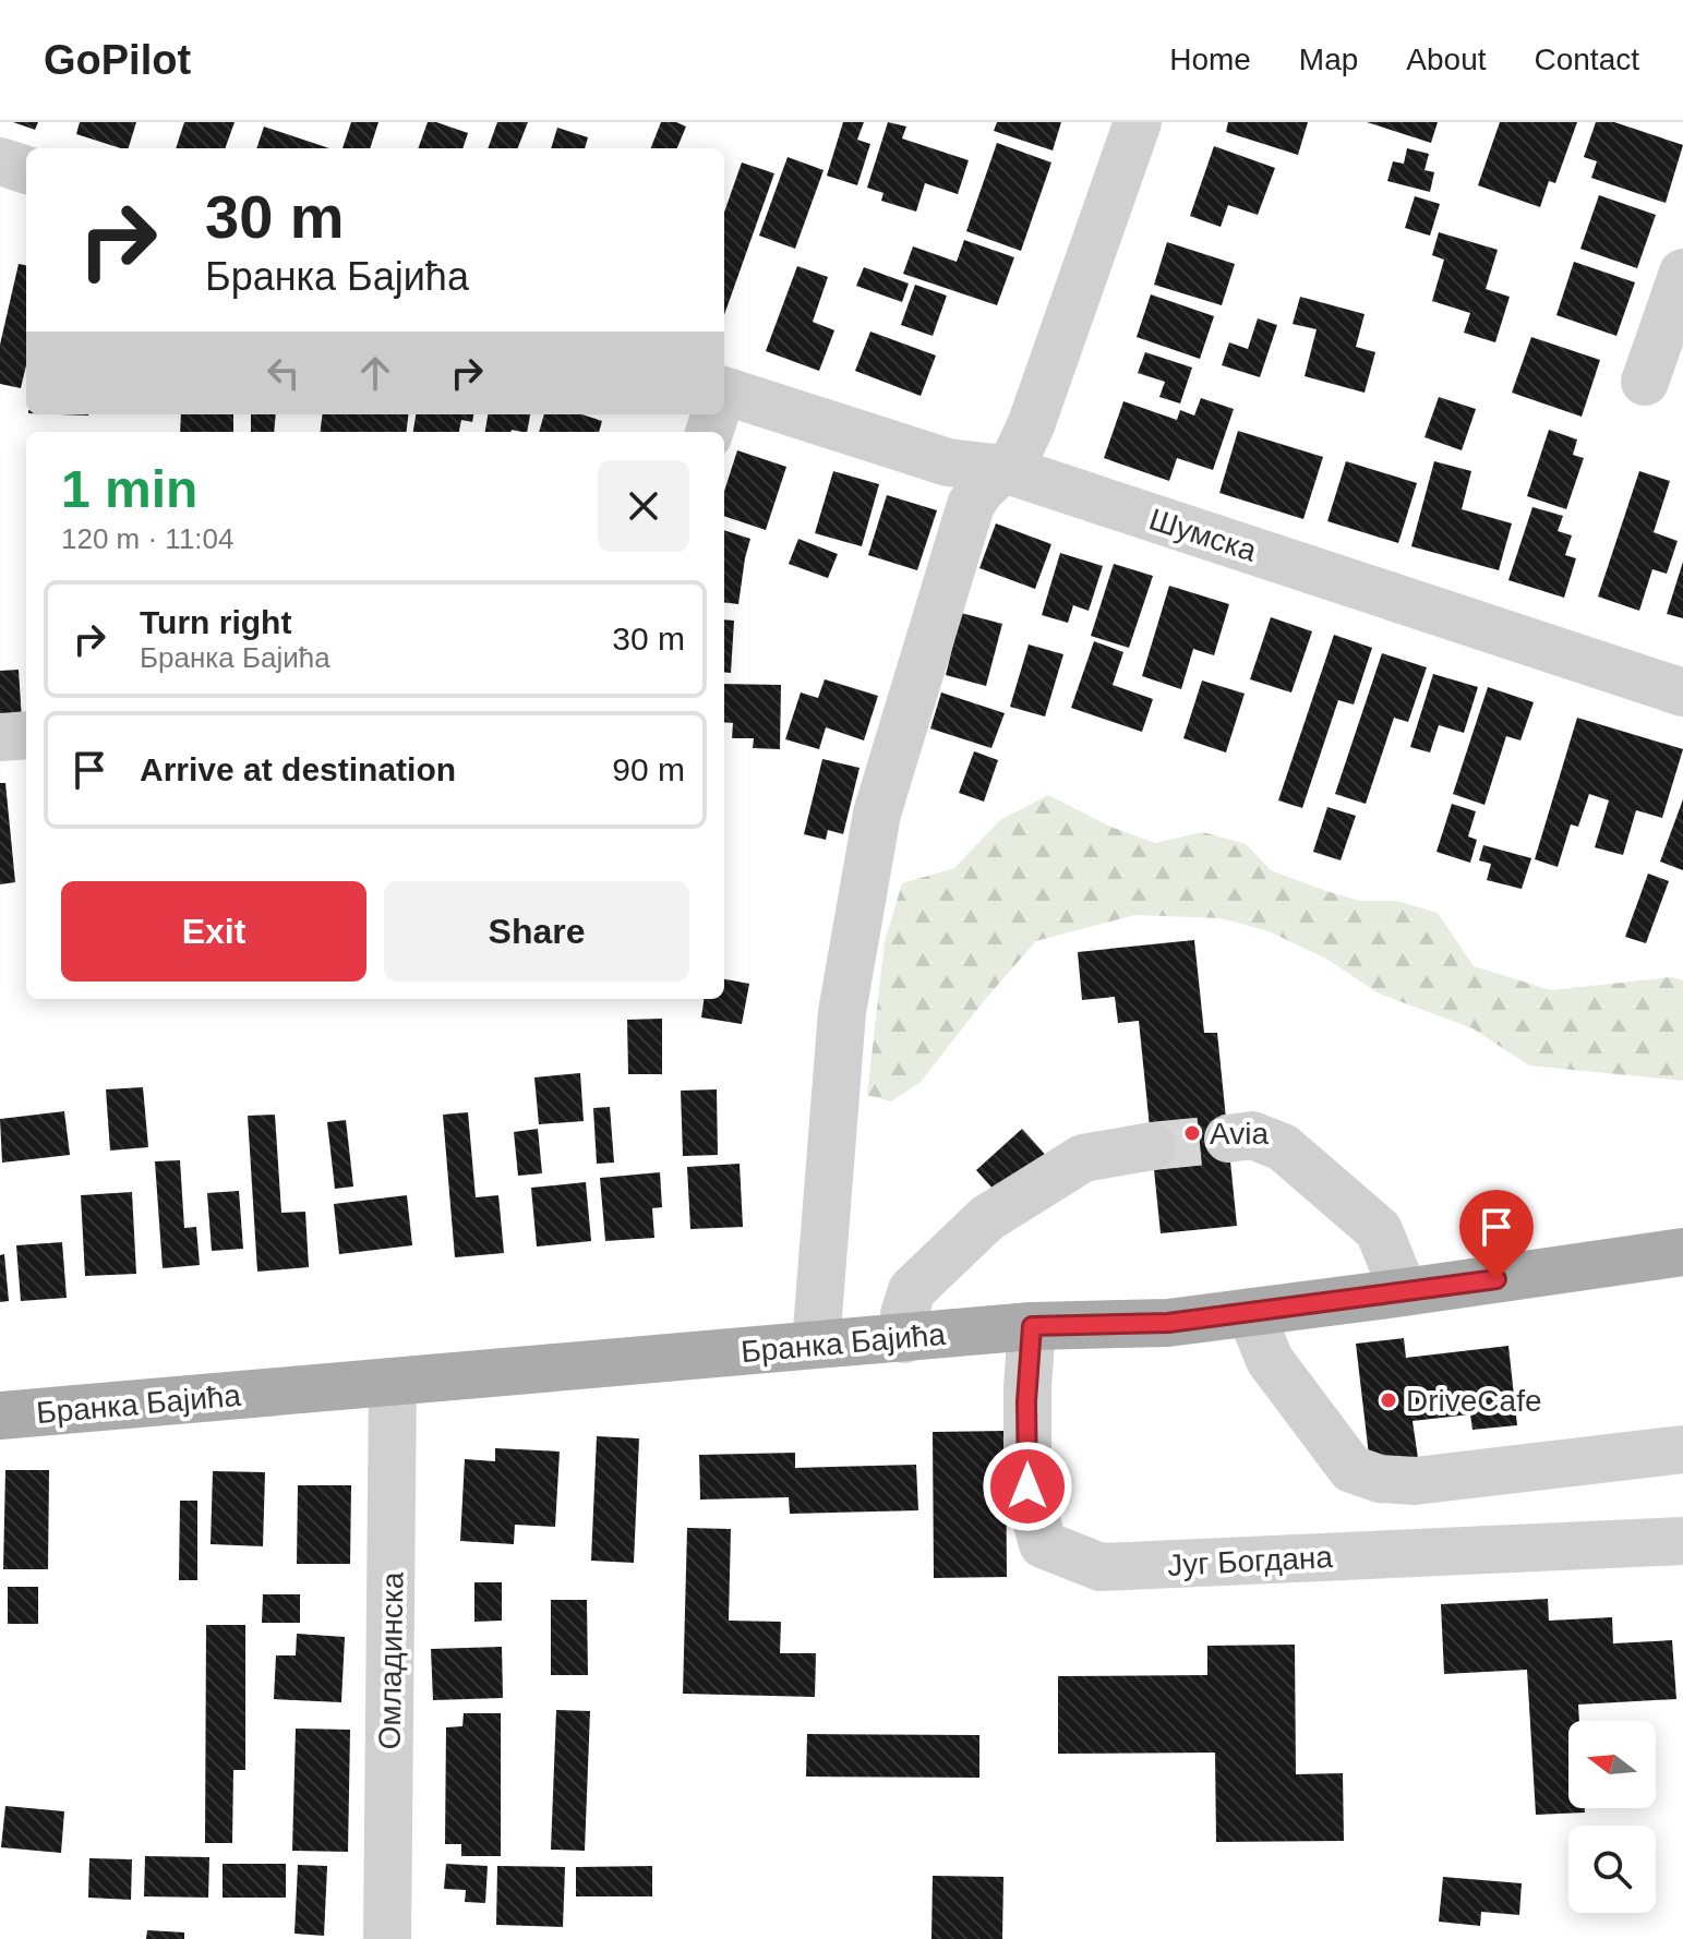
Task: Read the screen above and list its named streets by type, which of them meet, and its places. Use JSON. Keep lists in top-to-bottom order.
{
  "streets": {
    "main road": ["Бранка Бајића"],
    "street": ["Шумска", "Југ Богдана", "Омладинска"]
  },
  "crossings": [
    ["Бранка Бајића", "Југ Богдана"],
    ["Бранка Бајића", "Омладинска"]
  ],
  "places": ["Avia", "DriveCafe"],
  "north": "left",
  "page": {
    "header": "GoPilot",
    "nav": [
      "Home",
      "Map",
      "About",
      "Contact"
    ],
    "turn": ["30 m", "Бранка Бајића"],
    "heading": ["1 min", "120 m · 11:04"],
    "list": [
      {
        "name": "Turn right",
        "note": "Бранка Бајића",
        "value": "30 m"
      },
      {
        "name": "Arrive at destination",
        "value": "90 m"
      }
    ],
    "buttons": ["Exit", "Share"]
  }
}
